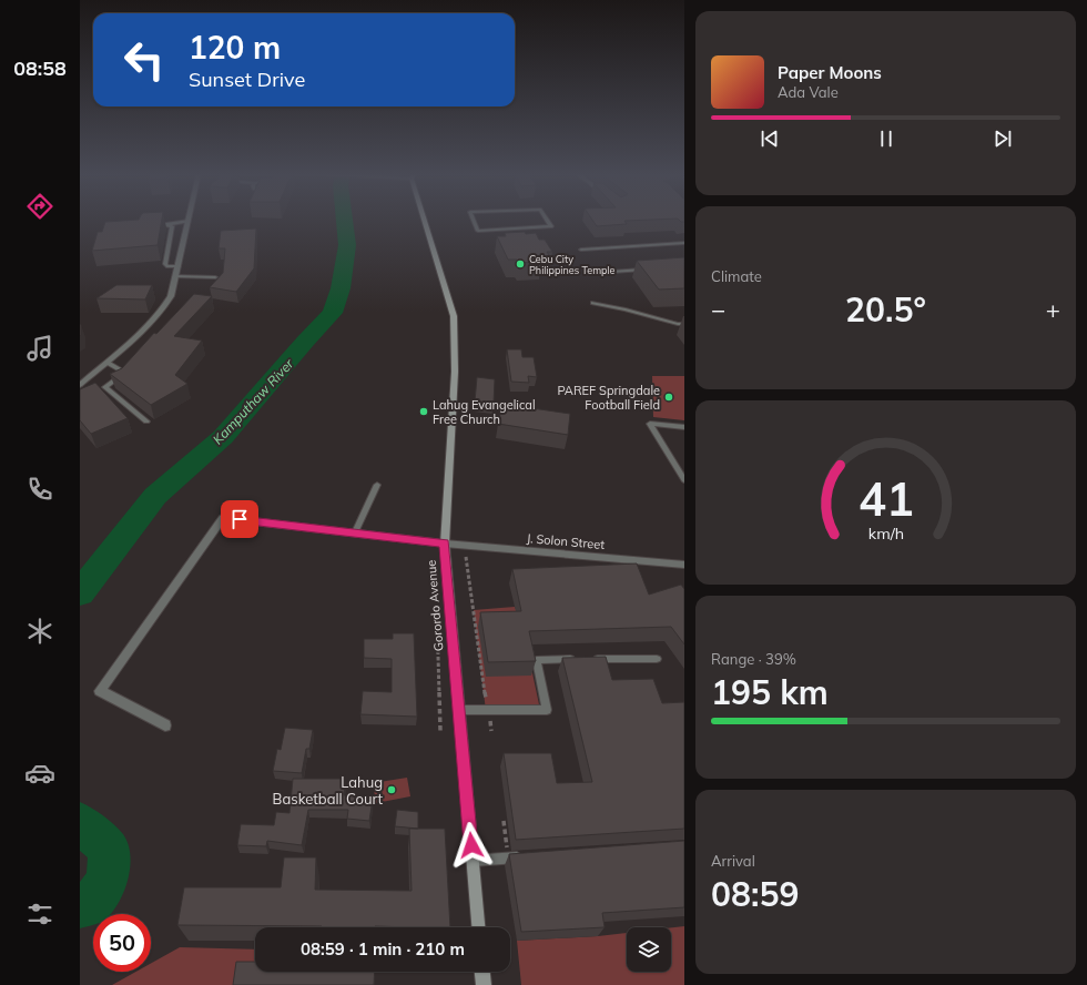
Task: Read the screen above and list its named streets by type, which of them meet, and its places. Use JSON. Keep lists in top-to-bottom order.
{
  "streets": {
    "main road": ["Gorordo Avenue"],
    "street": ["J. Solon Street"]
  },
  "crossings": [
    ["J. Solon Street", "Gorordo Avenue"]
  ],
  "water": ["Kamputhaw River"],
  "places": [
    "Cebu City Philippines Temple",
    "PAREF Springdale Football Field",
    "Lahug Evangelical Free Church",
    "Lahug Basketball Court"
  ],
  "page": {
    "tabs": "08:58",
    "turn": ["120 m", "Sunset Drive"],
    "song": ["Paper Moons", "Ada Vale"],
    "tile": [
      "Climate",
      ["Range · 39%", "195 km"],
      ["Arrival", "08:59"]
    ],
    "heat": ["−", "20.5°", "+"],
    "limit": "50",
    "trip": "08:59 · 1 min · 210 m",
    "gauge": ["41", "km/h"]
  }
}
